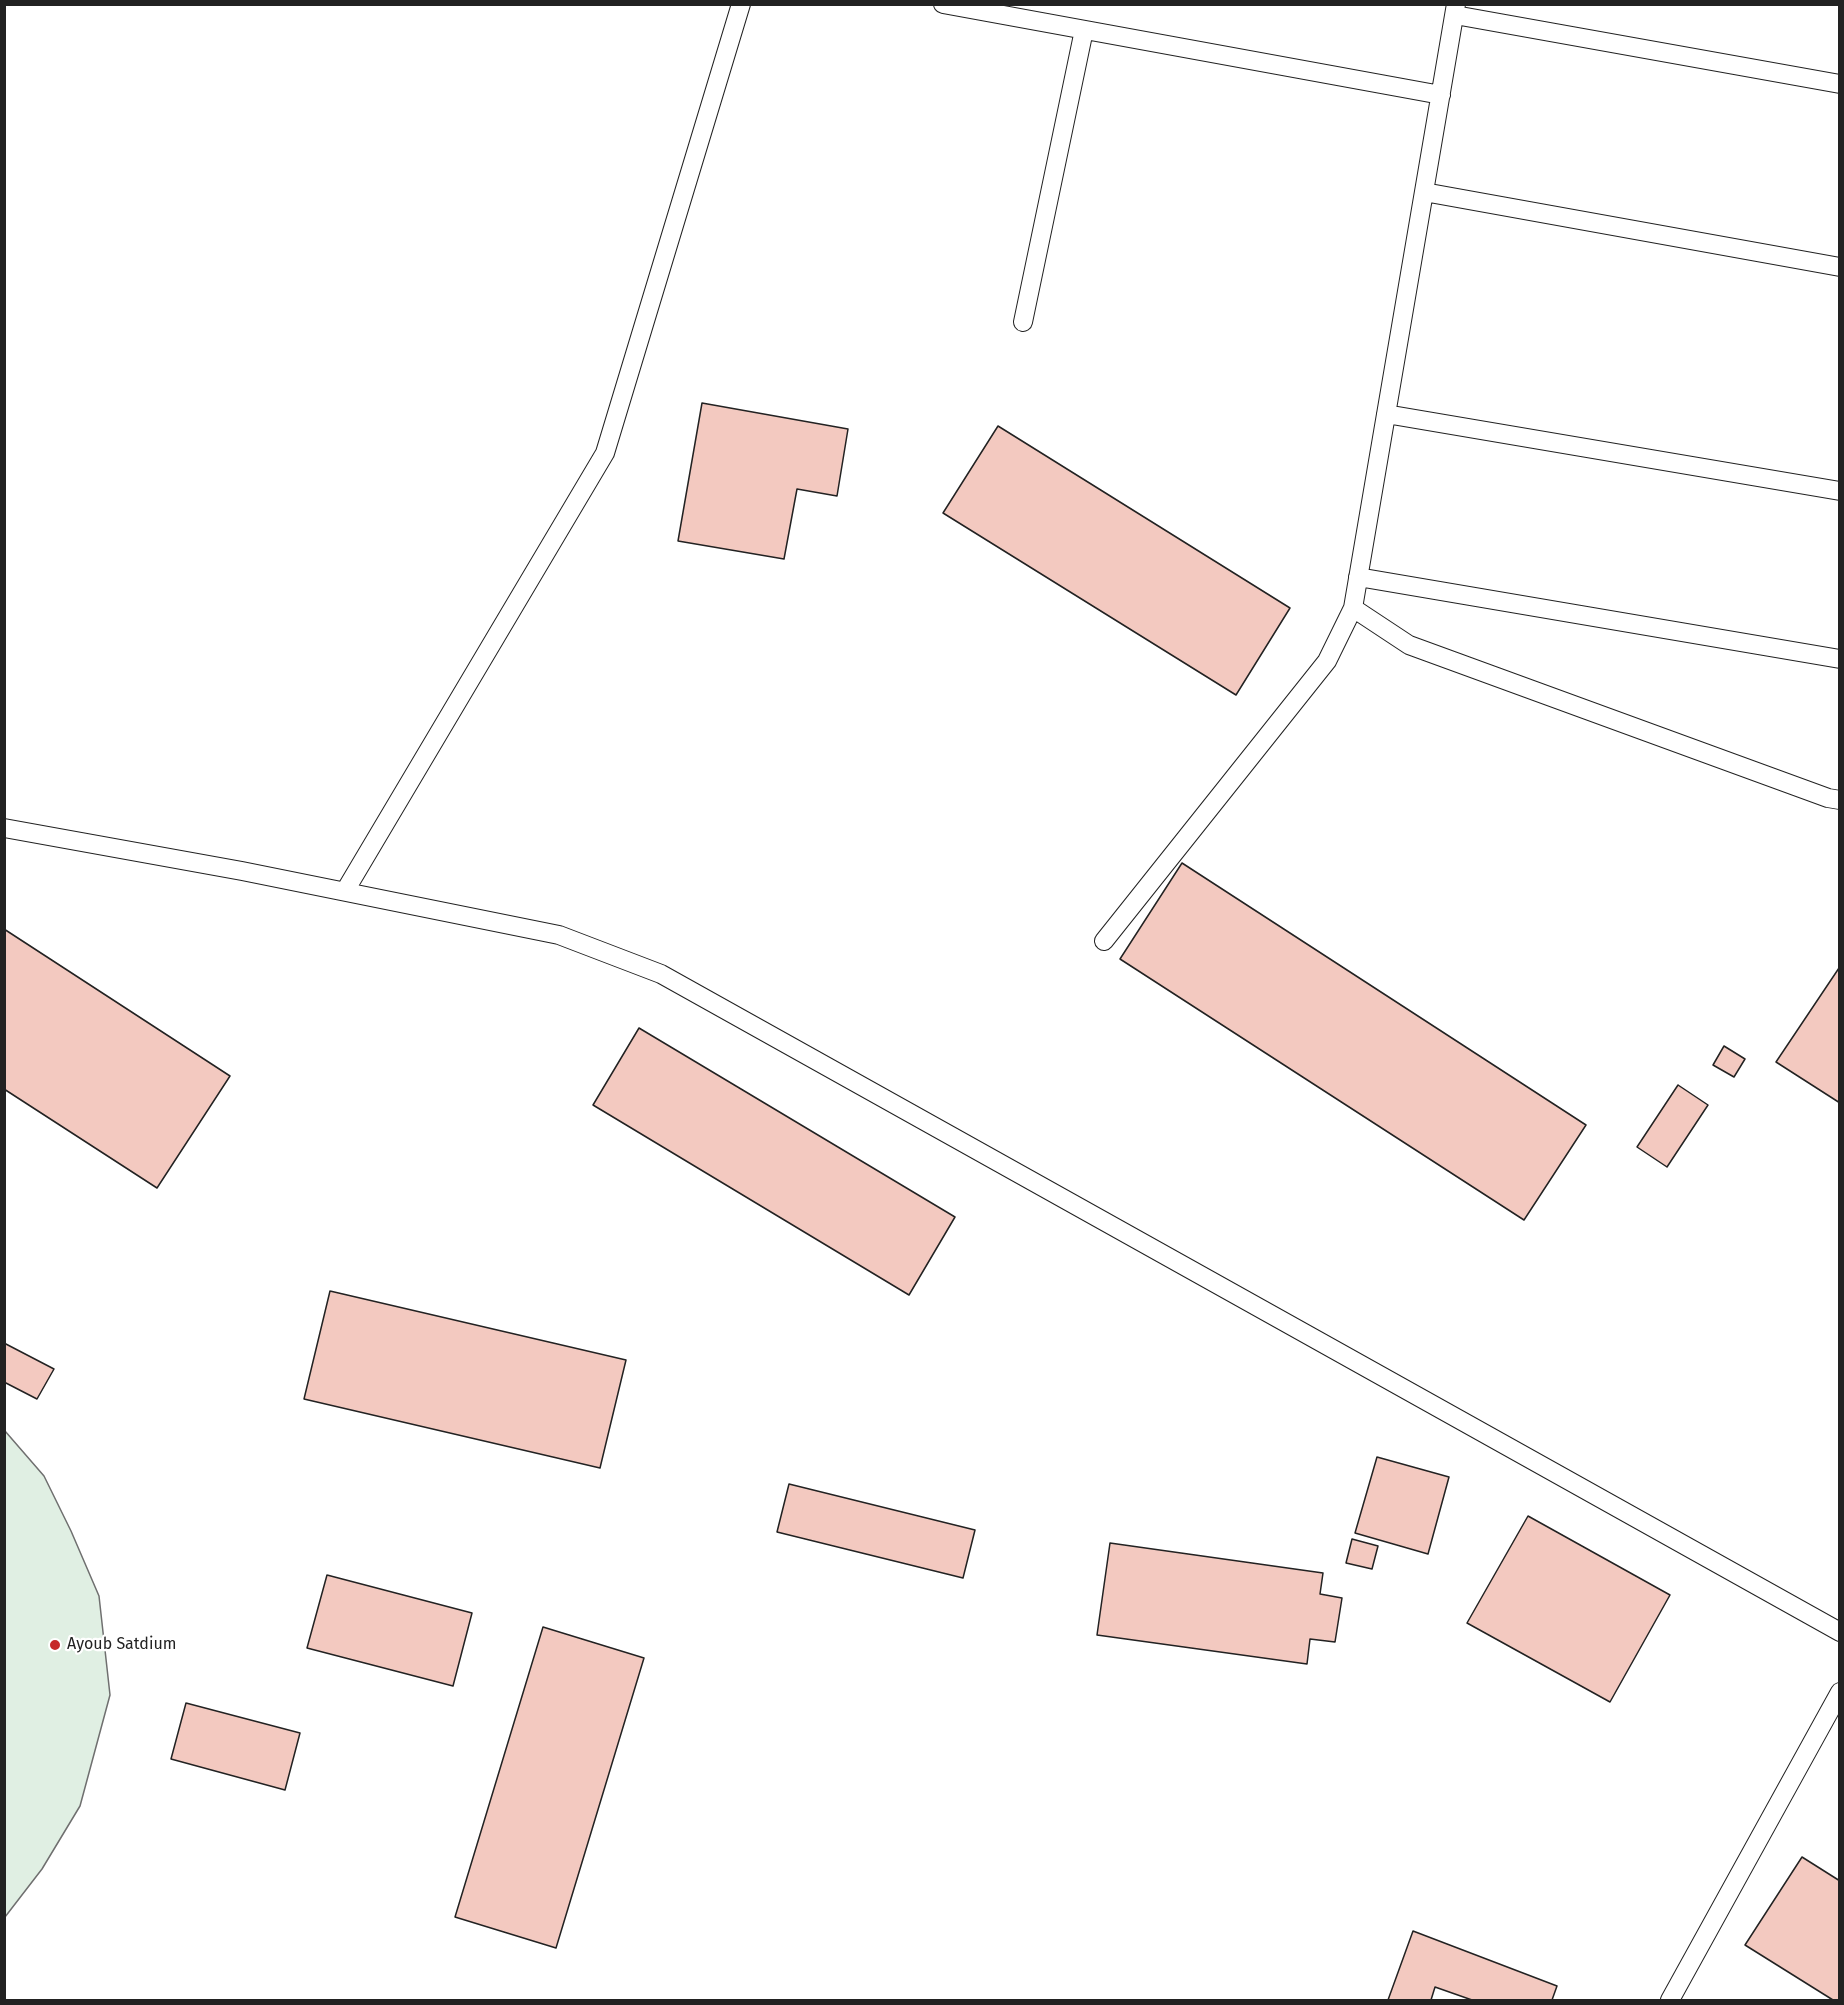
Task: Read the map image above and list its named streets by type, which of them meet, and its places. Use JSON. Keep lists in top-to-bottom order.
{
  "places": ["Ayoub Satdium"]
}
